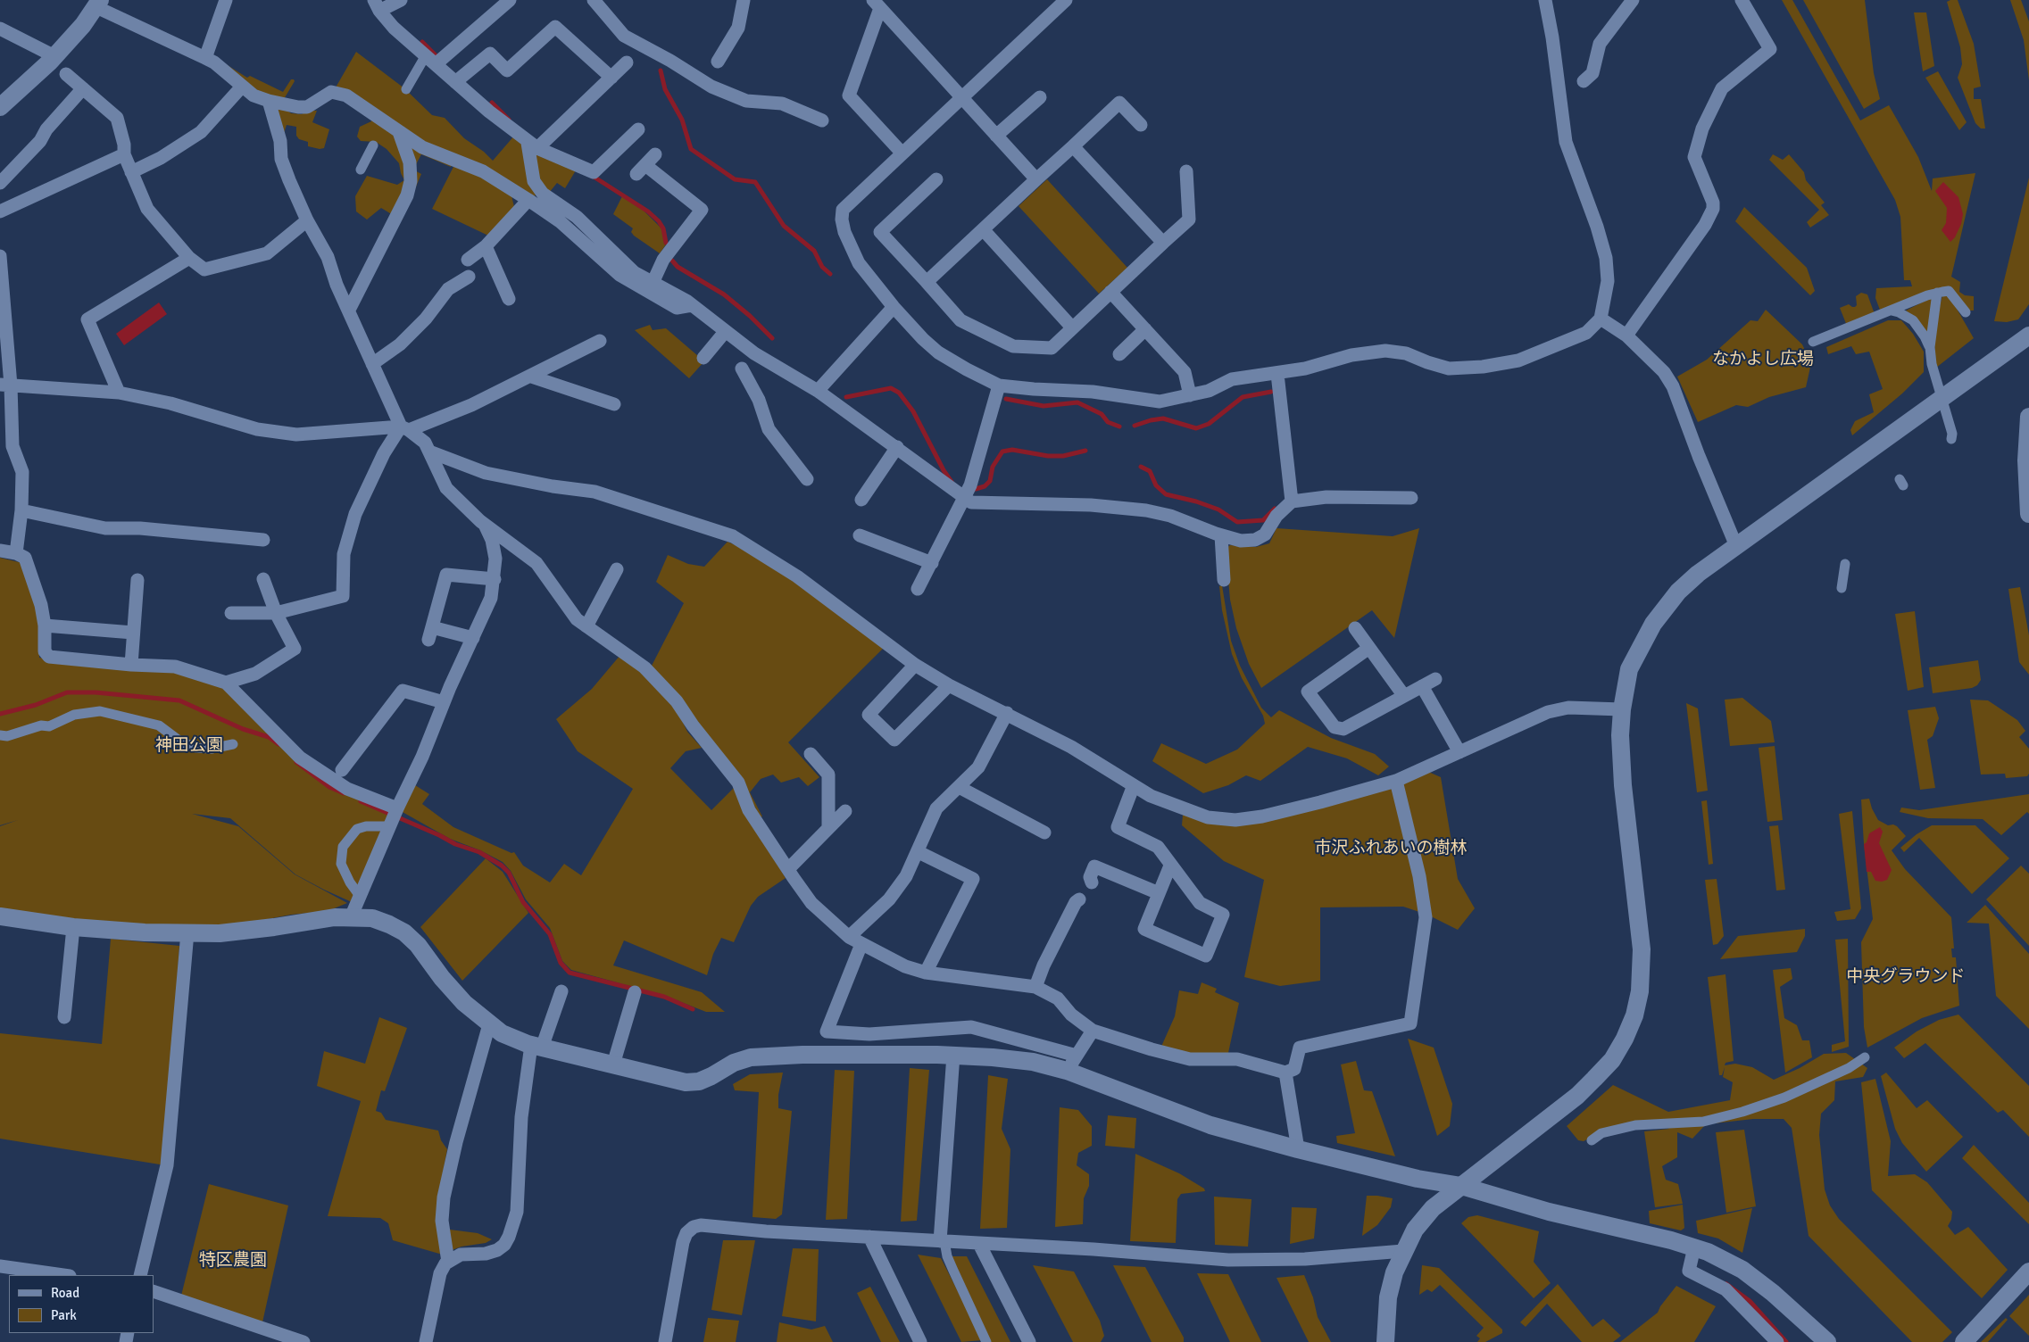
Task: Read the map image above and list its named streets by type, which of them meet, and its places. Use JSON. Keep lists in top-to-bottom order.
{
  "parks": [
    "なかよし広場",
    "神田公園",
    "市沢ふれあいの樹林",
    "中央グラウンド",
    "特区農園"
  ],
  "legend": ["Road", "Park"]
}
